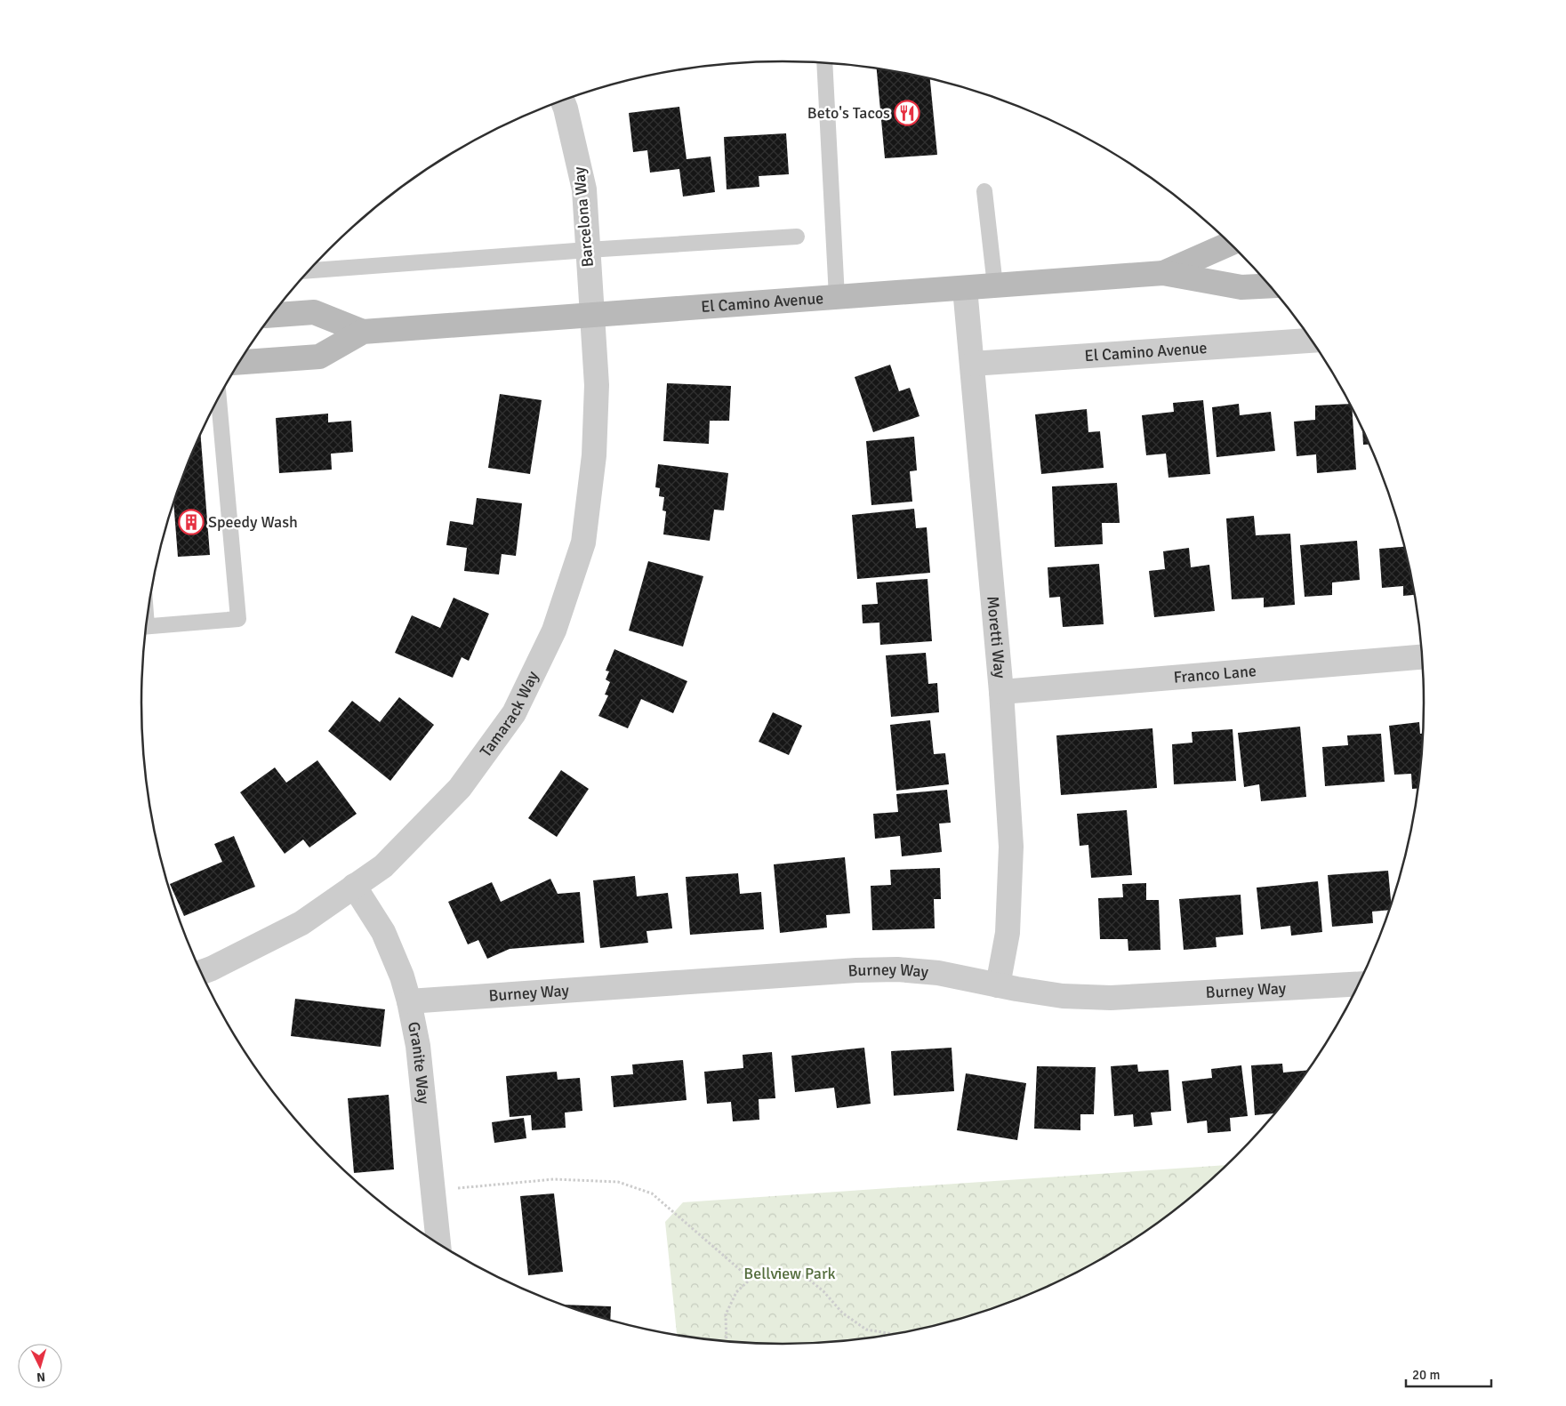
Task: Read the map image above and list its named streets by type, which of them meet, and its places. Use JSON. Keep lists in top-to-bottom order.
{
  "streets": {
    "main road": ["El Camino Avenue"],
    "street": [
      "Barcelona Way",
      "Moretti Way",
      "Franco Lane",
      "Tamarack Way",
      "Burney Way",
      "Granite Way"
    ]
  },
  "crossings": [
    ["Barcelona Way", "El Camino Avenue"],
    ["Barcelona Way", "Tamarack Way"],
    ["El Camino Avenue", "Moretti Way"],
    ["El Camino Avenue", "Tamarack Way"],
    ["Moretti Way", "Franco Lane"],
    ["Moretti Way", "Burney Way"],
    ["Tamarack Way", "Granite Way"],
    ["Burney Way", "Granite Way"]
  ],
  "parks": ["Bellview Park"],
  "places": {
    "restaurant": ["Beto's Tacos"],
    "building": ["Speedy Wash"]
  },
  "scale_bar": "20 m",
  "north": "bottom"
}
